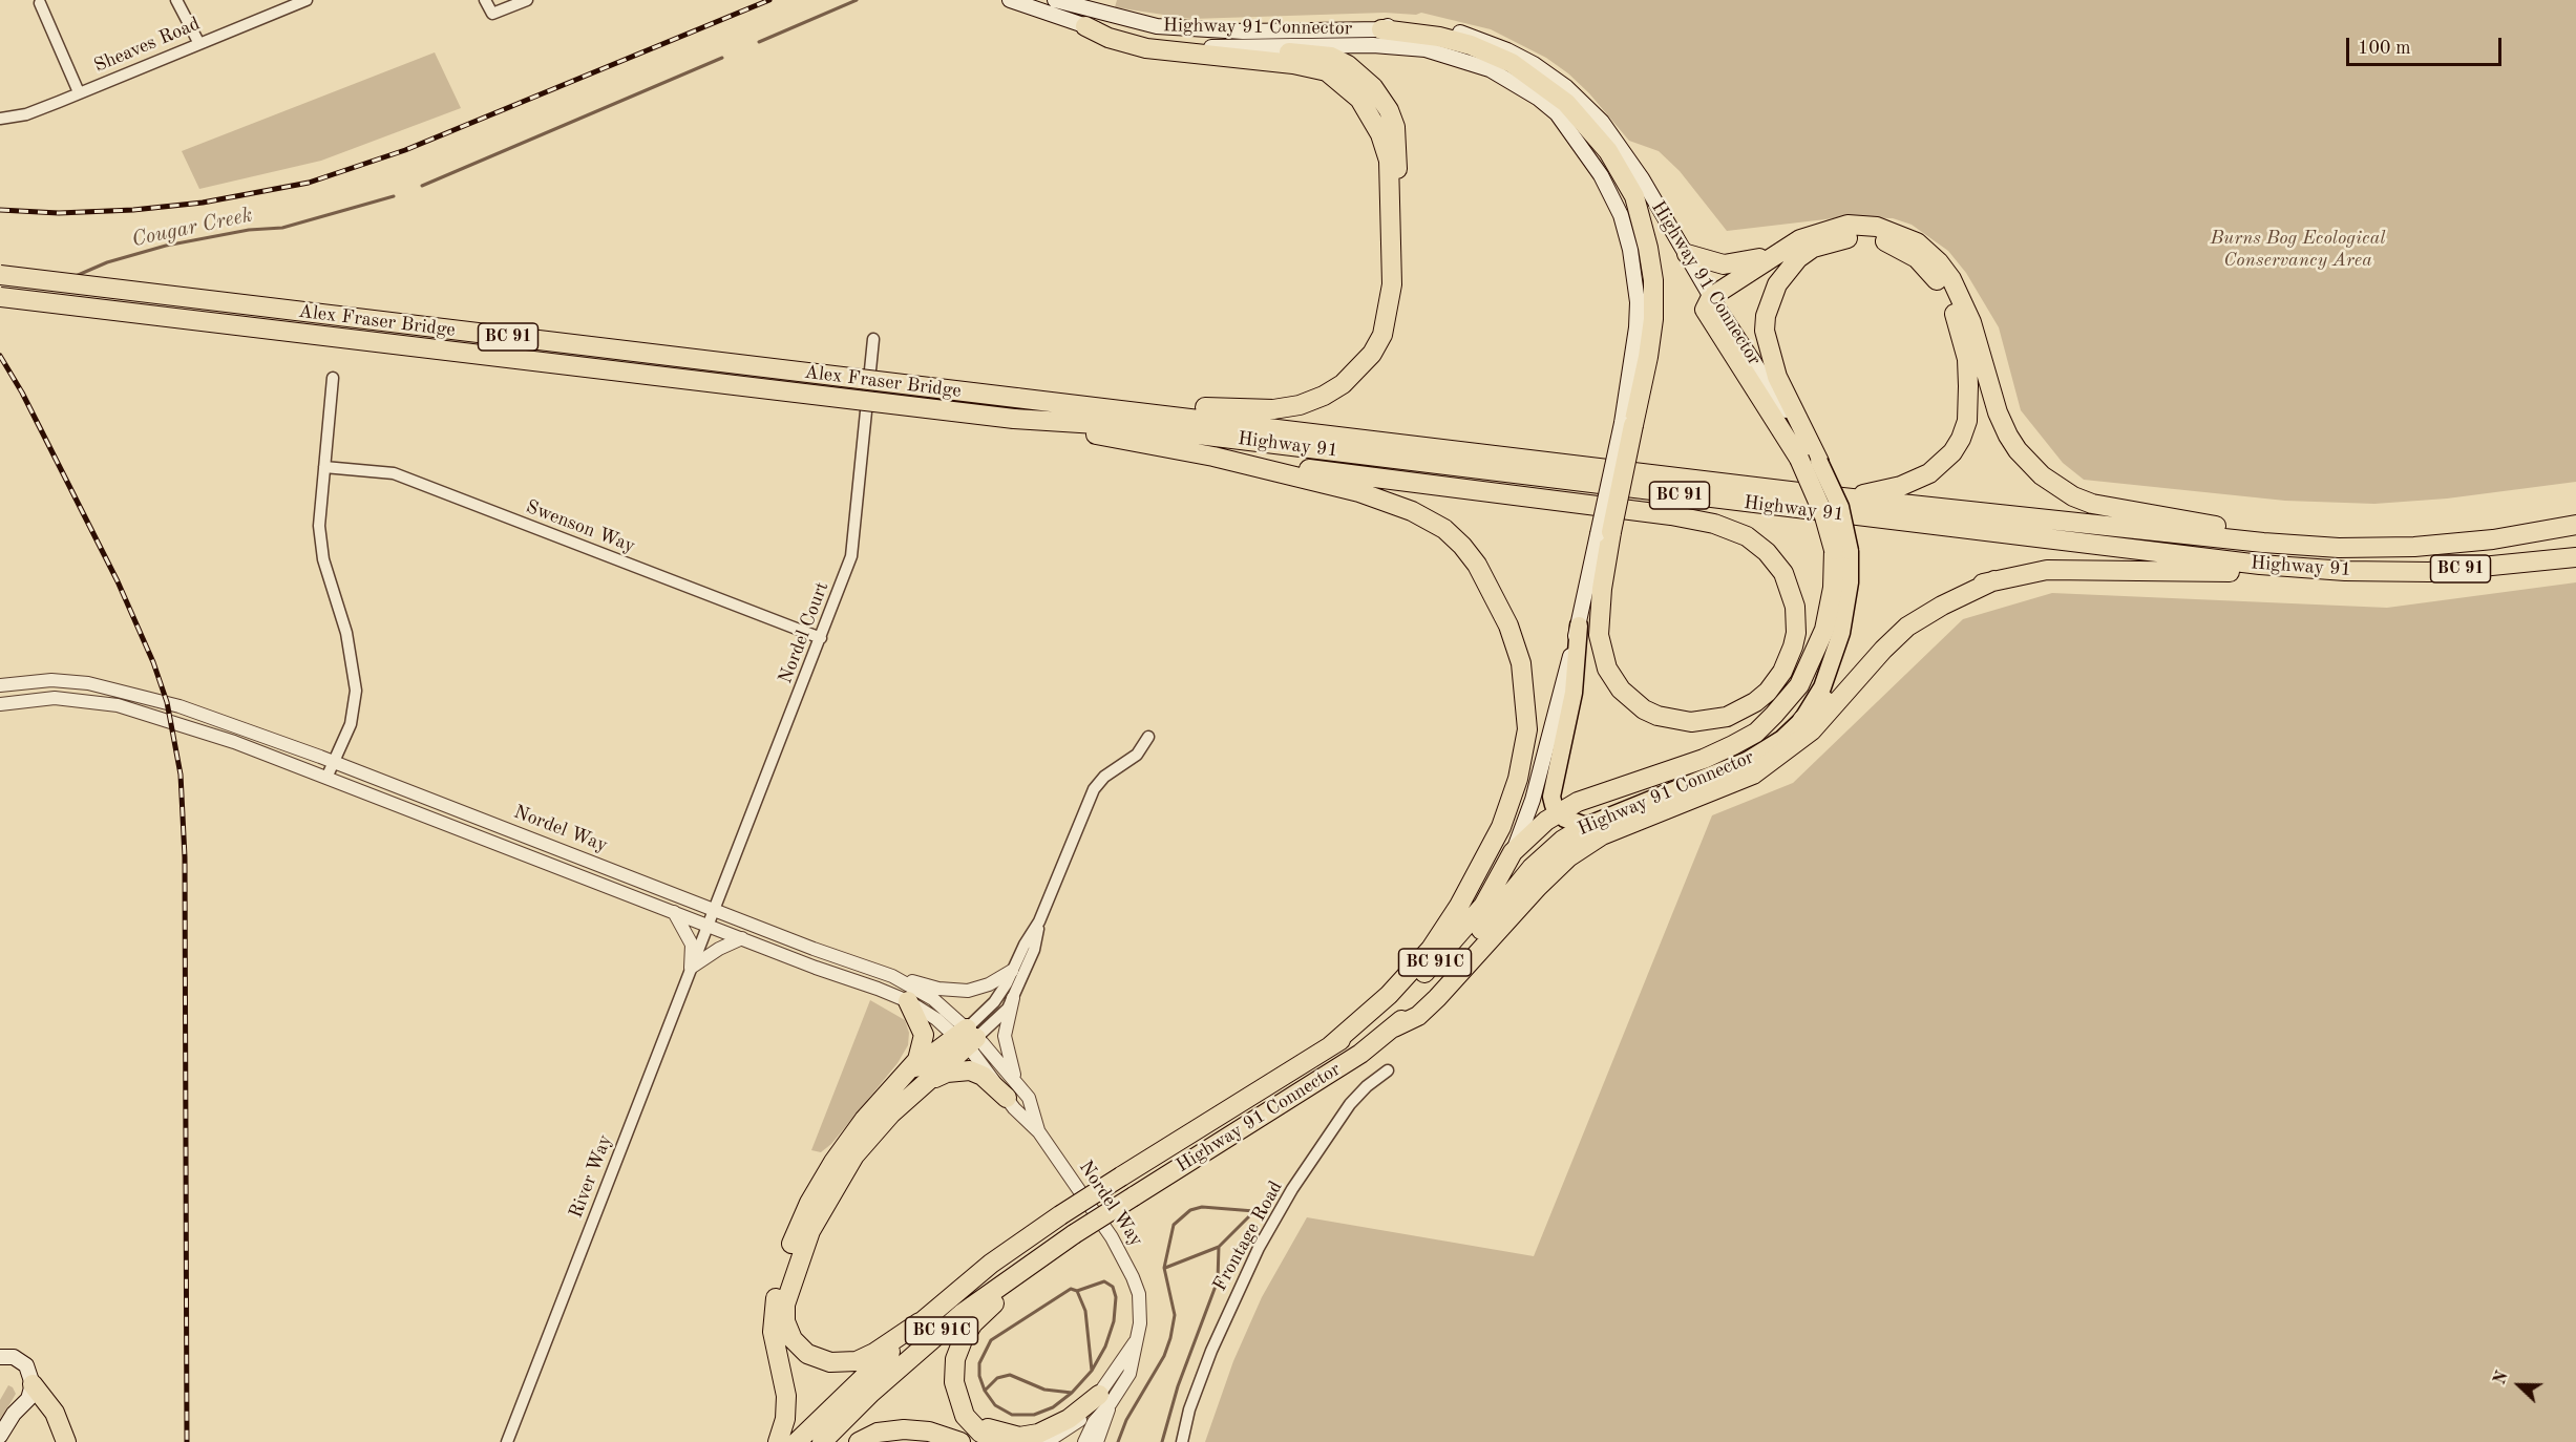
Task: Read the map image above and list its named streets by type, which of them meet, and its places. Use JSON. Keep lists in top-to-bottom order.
{
  "streets": {
    "highway": [
      "Highway 91 Connector",
      "Alex Fraser Bridge",
      "BC 91",
      "Highway 91",
      "BC 91C"
    ],
    "street": [
      "Sheaves Road",
      "Swenson Way",
      "Nordel Court",
      "Nordel Way",
      "River Way",
      "Frontage Road"
    ]
  },
  "crossings": [
    ["Alex Fraser Bridge", "Highway 91"],
    ["Swenson Way", "Nordel Court"],
    ["Nordel Court", "Nordel Way"],
    ["Nordel Court", "River Way"],
    ["Nordel Way", "River Way"]
  ],
  "water": ["Cougar Creek"],
  "parks": ["Burns Bog Ecological Conservancy Area"],
  "scale_bar": "100 m",
  "north": "left"
}
